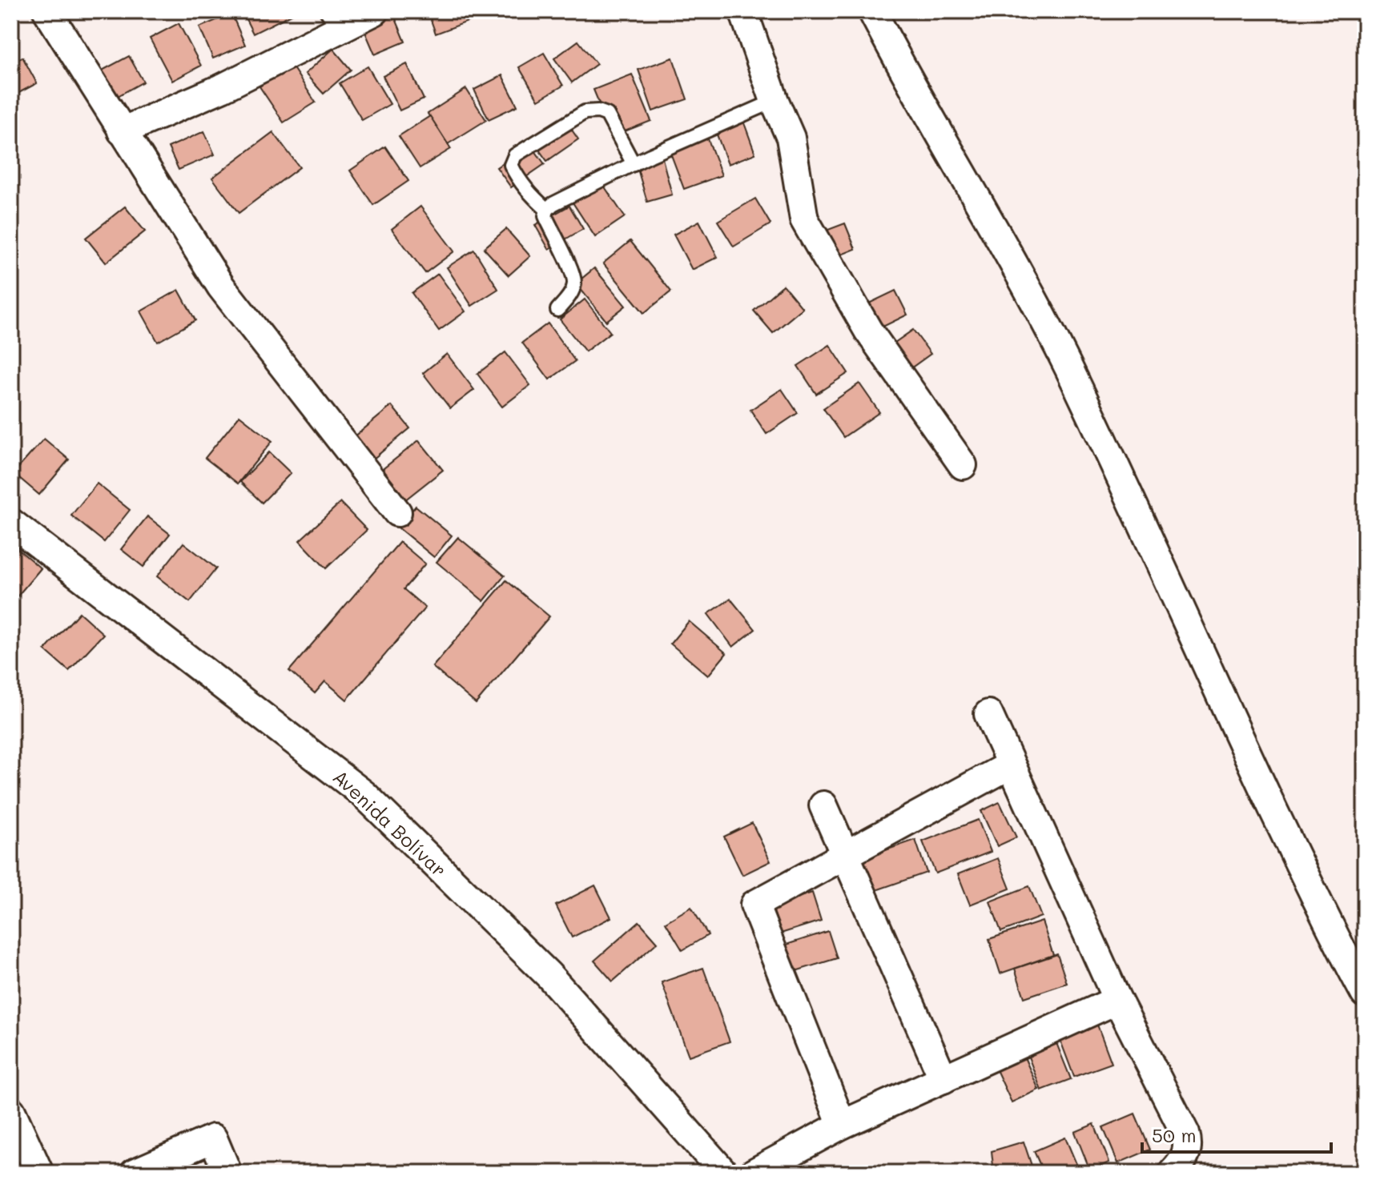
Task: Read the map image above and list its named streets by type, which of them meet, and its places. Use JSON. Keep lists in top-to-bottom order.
{
  "streets": {
    "street": ["Avenida Bolívar"]
  },
  "scale_bar": "50 m"
}
